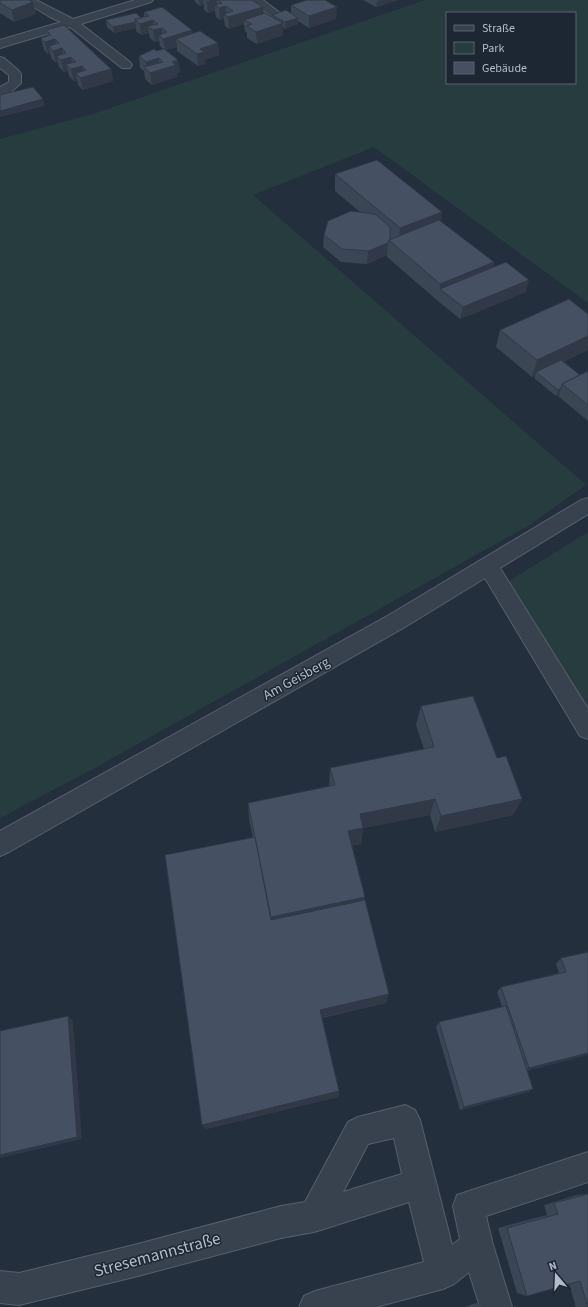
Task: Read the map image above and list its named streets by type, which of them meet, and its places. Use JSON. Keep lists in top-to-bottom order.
{
  "streets": {
    "street": ["Am Geisberg", "Stresemannstraße"]
  },
  "legend": ["Straße", "Park", "Gebäude"],
  "north": "top"
}
